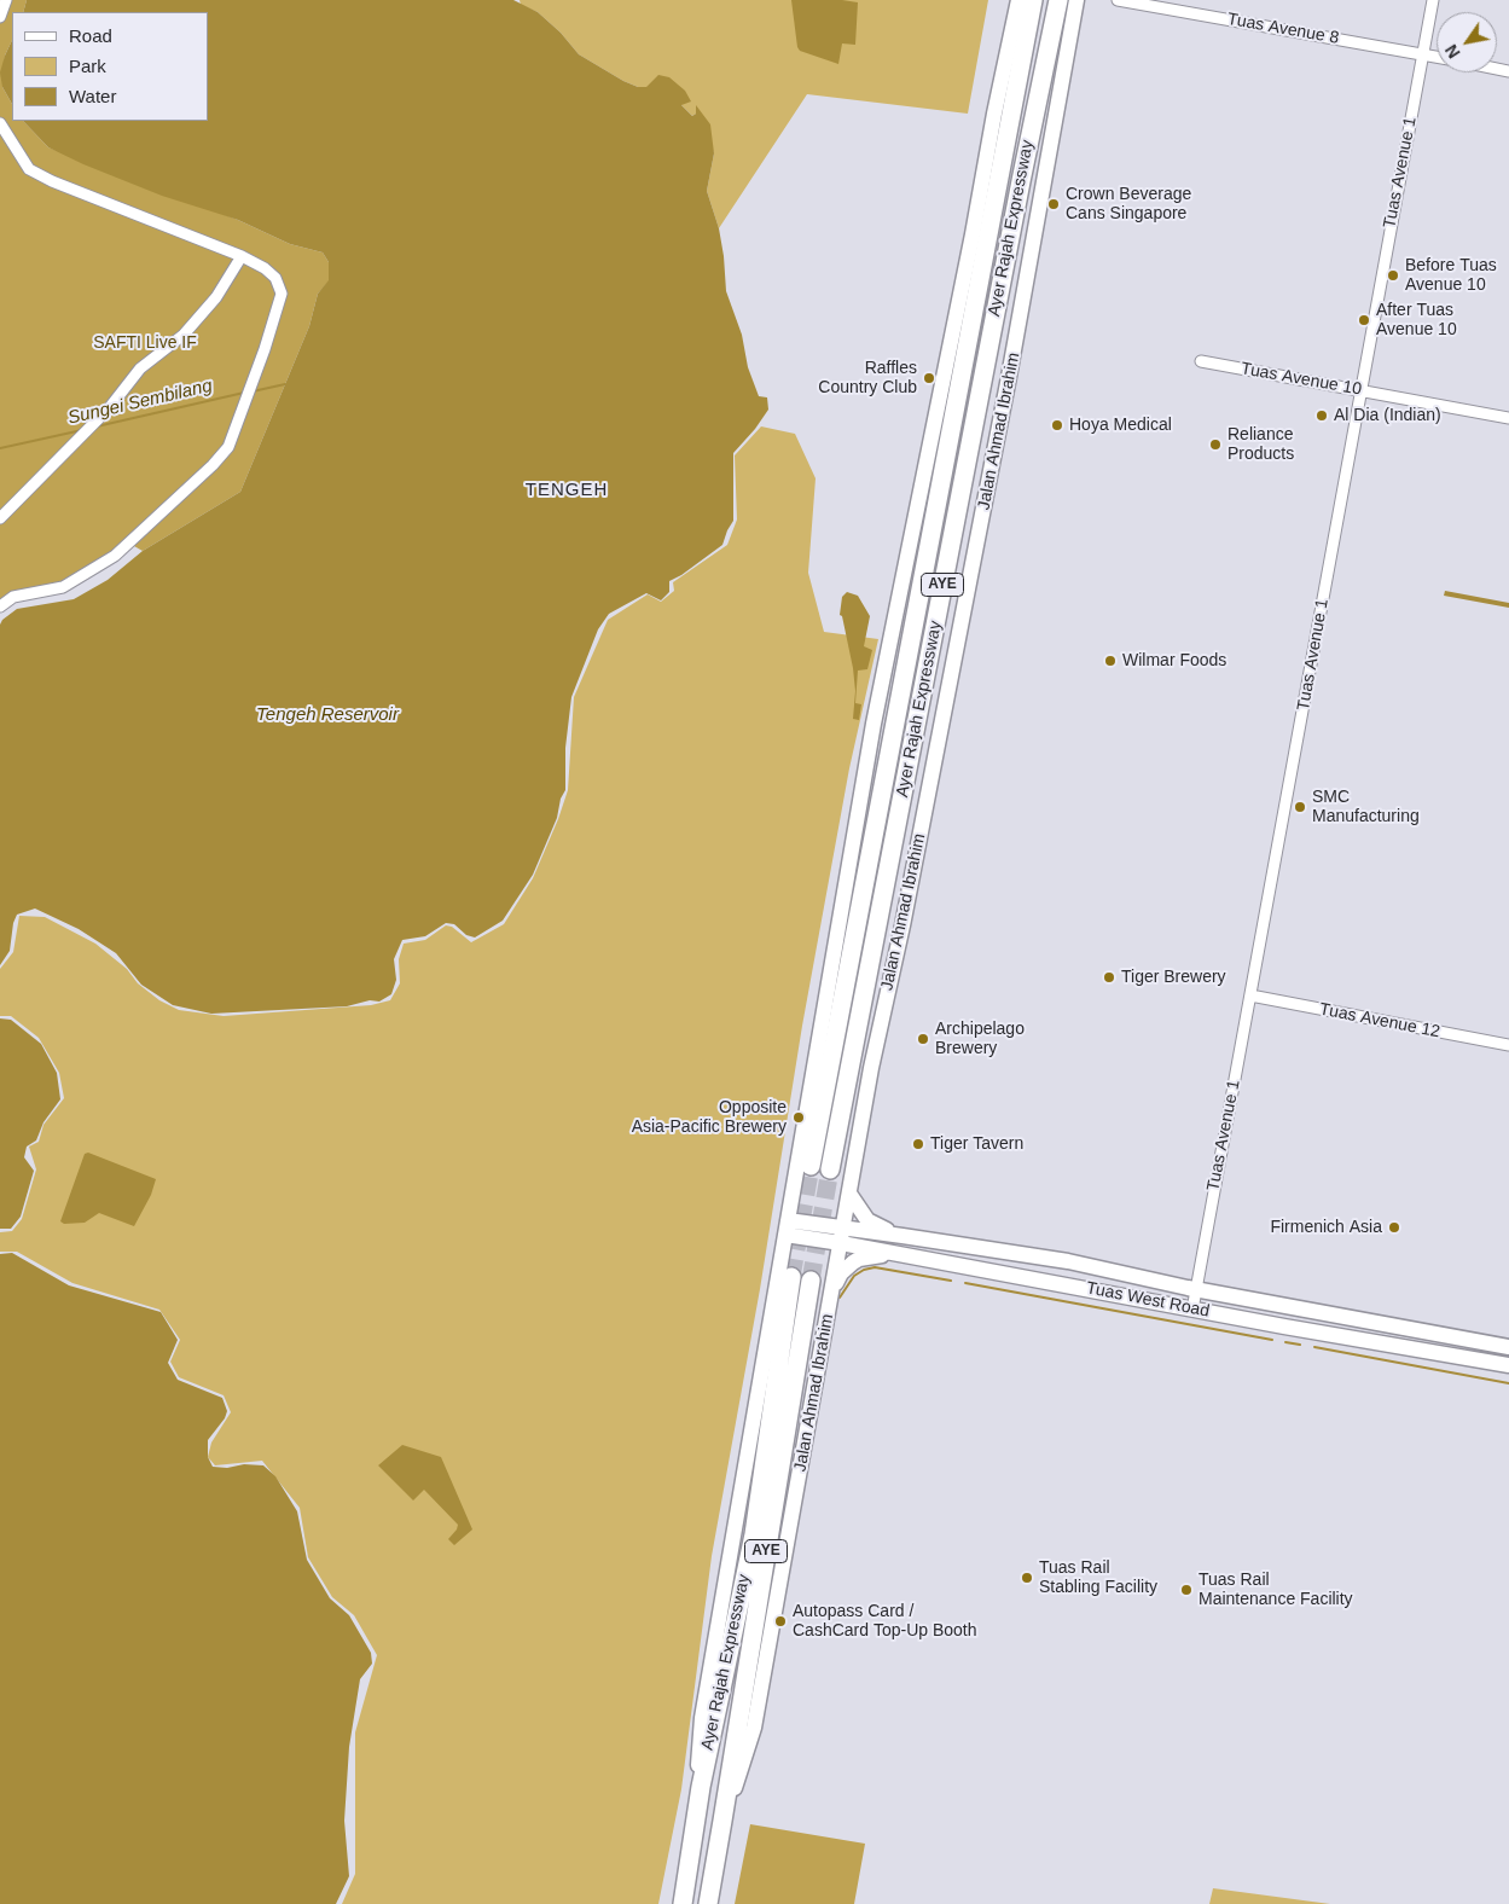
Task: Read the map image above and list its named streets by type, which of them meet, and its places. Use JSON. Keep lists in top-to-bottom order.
{
  "streets": {
    "highway": ["Ayer Rajah Expressway", "AYE"],
    "main road": ["Jalan Ahmad Ibrahim", "Tuas West Road"],
    "street": [
      "Tuas Avenue 8",
      "Tuas Avenue 1",
      "Tuas Avenue 10",
      "Tuas Avenue 12"
    ]
  },
  "crossings": [
    ["Tuas Avenue 8", "Tuas Avenue 1"],
    ["Tuas Avenue 1", "Tuas Avenue 10"],
    ["Tuas Avenue 1", "Tuas Avenue 12"],
    ["Tuas Avenue 1", "Tuas West Road"],
    ["Ayer Rajah Expressway", "Jalan Ahmad Ibrahim"],
    ["Jalan Ahmad Ibrahim", "Tuas West Road"]
  ],
  "districts": ["TENGEH"],
  "water": ["Sungei Sembilang", "Tengeh Reservoir"],
  "parks": ["SAFTI Live IF"],
  "places": [
    "Crown Beverage Cans Singapore",
    "Before Tuas Avenue 10",
    "After Tuas Avenue 10",
    "Raffles Country Club",
    "Al Dia (Indian)",
    "Hoya Medical",
    "Reliance Products",
    "Wilmar Foods",
    "SMC Manufacturing",
    "Tiger Brewery",
    "Archipelago Brewery",
    "Opposite Asia-Pacific Brewery",
    "Tiger Tavern",
    "Firmenich Asia",
    "Tuas Rail Stabling Facility",
    "Tuas Rail Maintenance Facility",
    "Autopass Card / CashCard Top-Up Booth"
  ],
  "legend": ["Road", "Park", "Water"],
  "north": "bottom left"
}
